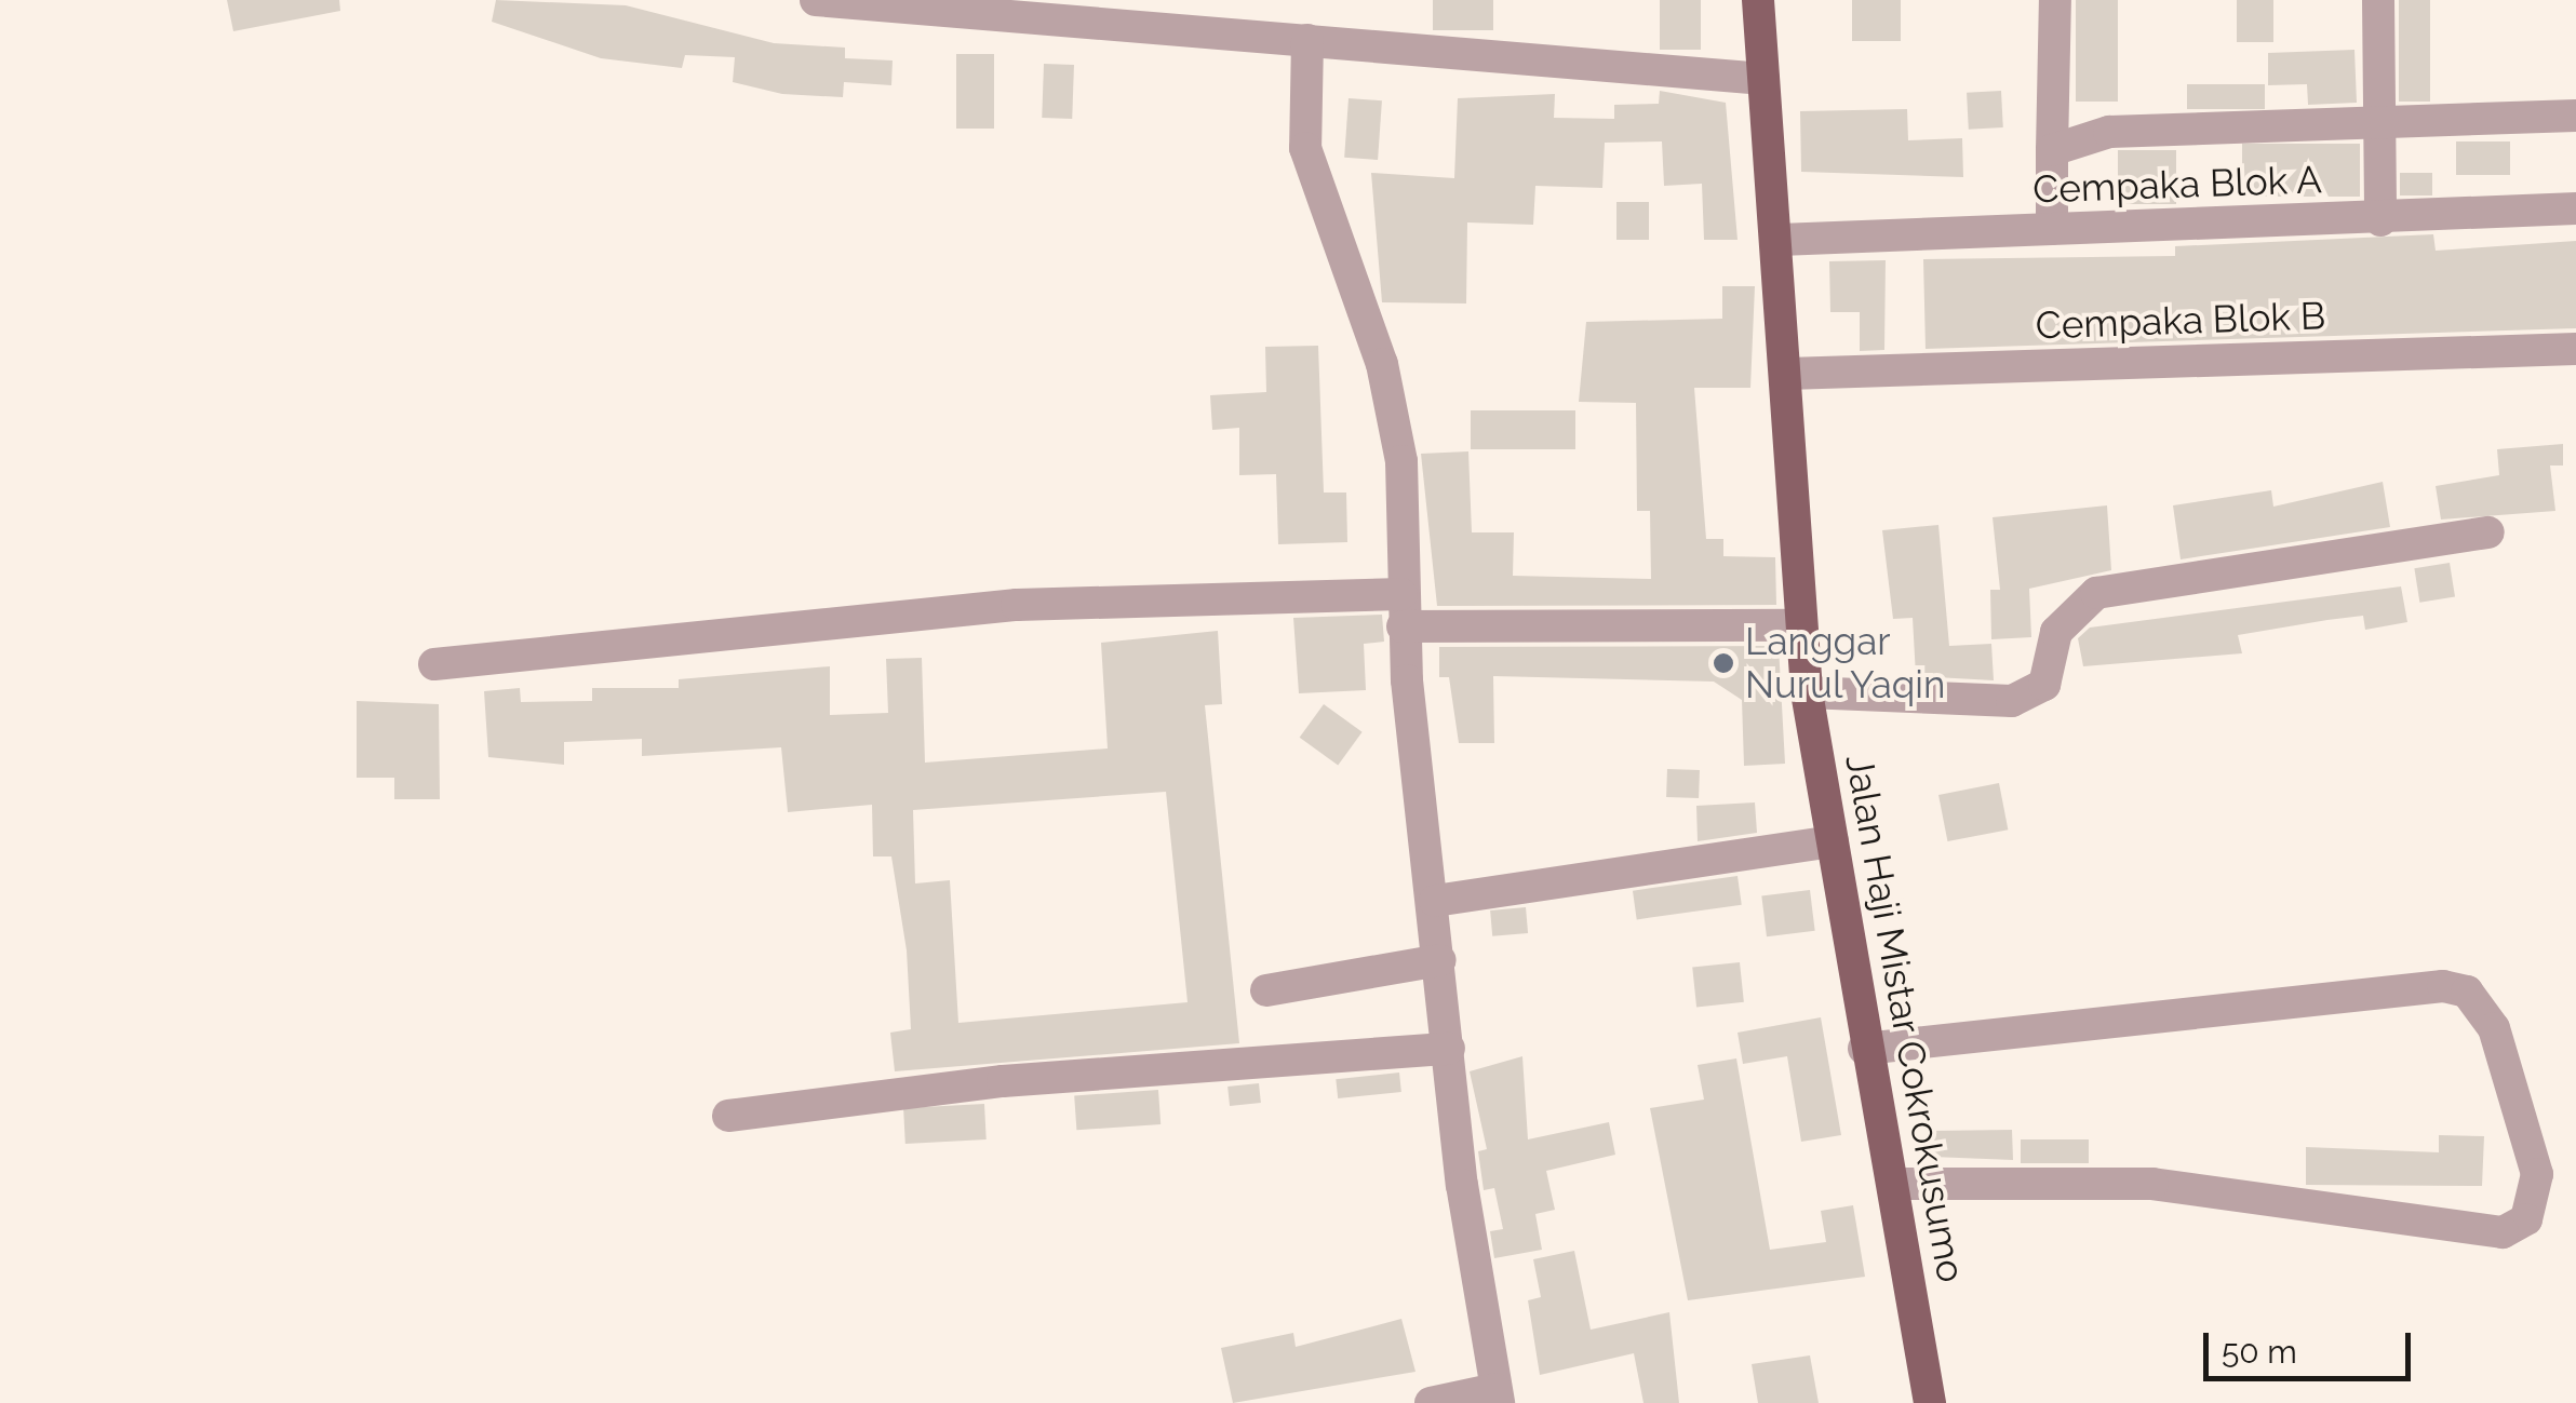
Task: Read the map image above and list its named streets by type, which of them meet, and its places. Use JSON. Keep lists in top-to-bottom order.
{
  "streets": {
    "main road": ["Jalan Haji Mistar Cokrokusumo"],
    "street": ["Cempaka Blok A", "Cempaka Blok B"]
  },
  "crossings": [
    ["Cempaka Blok A", "Jalan Haji Mistar Cokrokusumo"],
    ["Cempaka Blok B", "Jalan Haji Mistar Cokrokusumo"]
  ],
  "places": ["Langgar Nurul Yaqin"],
  "scale_bar": "50 m"
}
